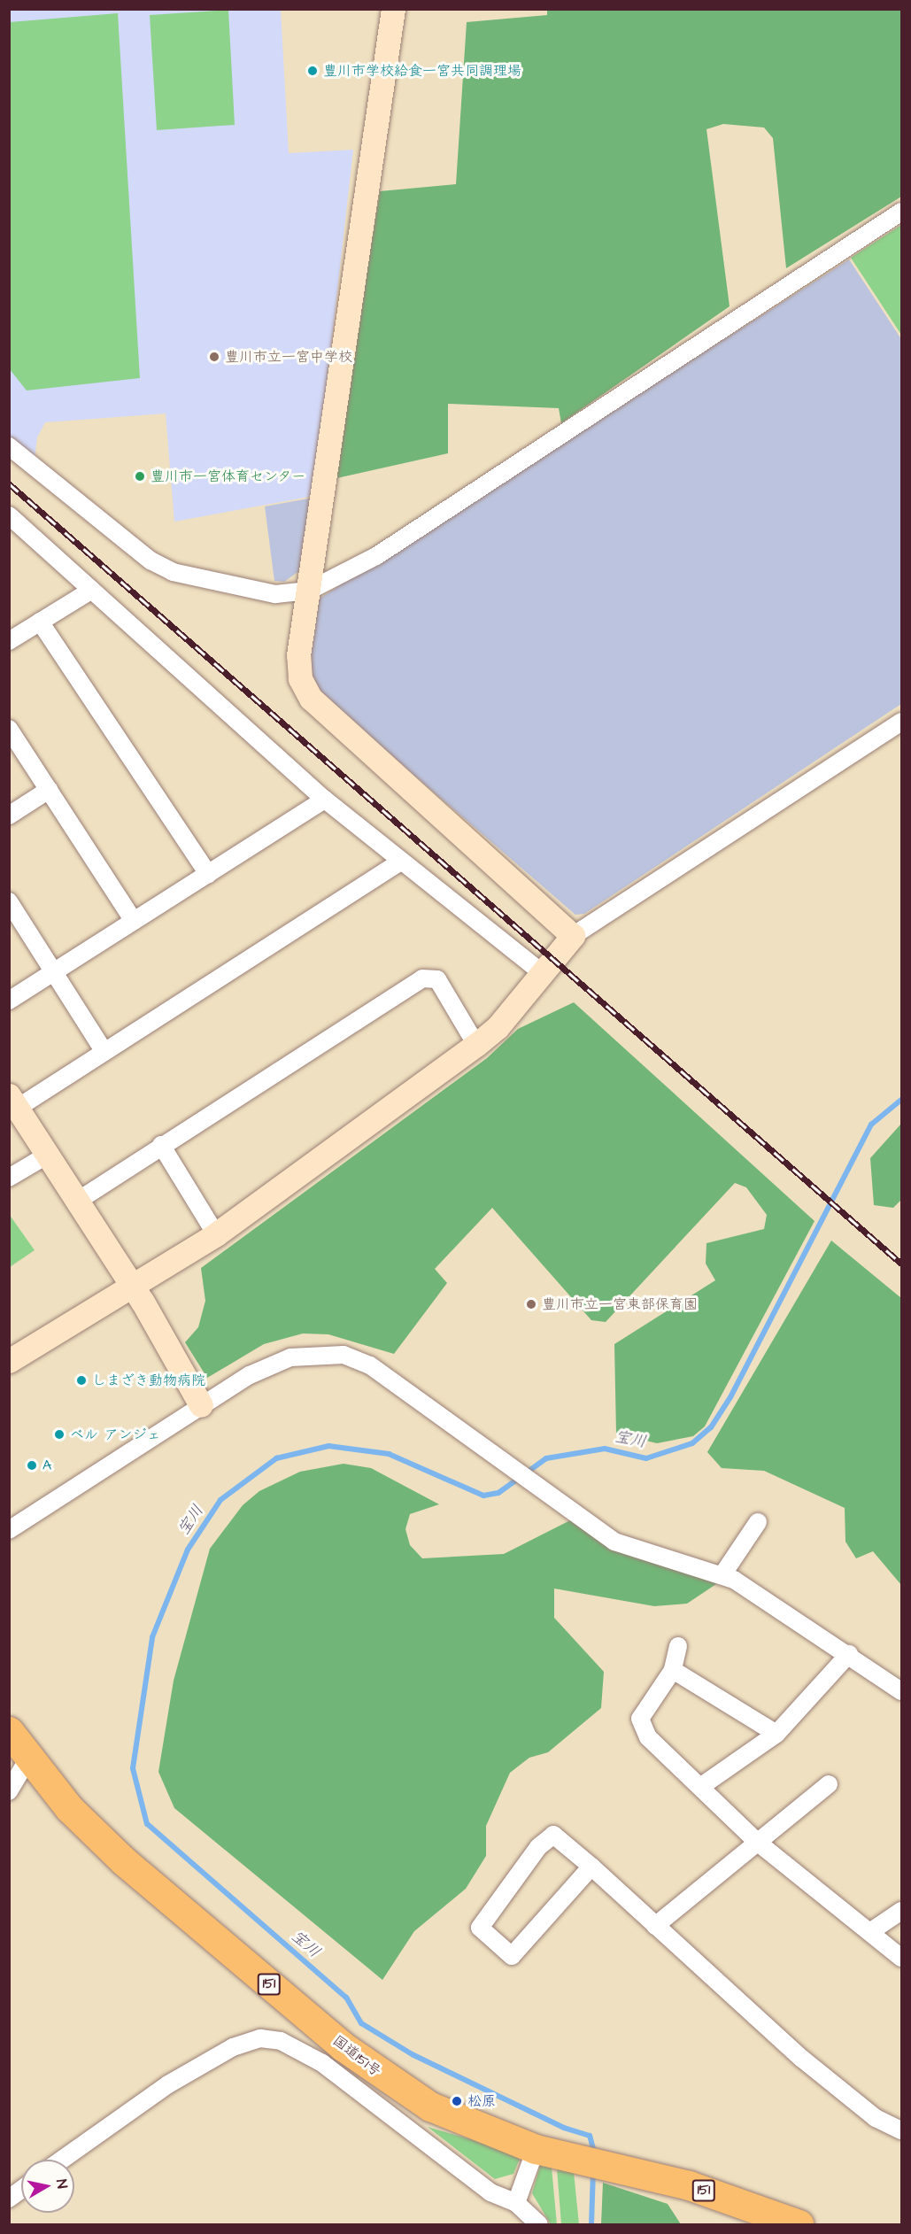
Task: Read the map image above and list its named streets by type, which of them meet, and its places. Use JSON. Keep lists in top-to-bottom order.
{
  "streets": {
    "highway": ["151", "国道151号"]
  },
  "water": ["宝川"],
  "places": [
    "豊川市学校給食一宮共同調理場",
    "豊川市立一宮中学校",
    "豊川市一宮体育センター",
    "豊川市立一宮東部保育園",
    "しまざき動物病院",
    "ベル アンジェ",
    "A",
    "松原"
  ],
  "north": "right"
}
